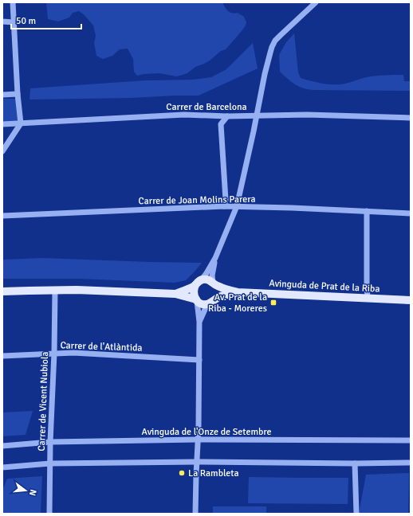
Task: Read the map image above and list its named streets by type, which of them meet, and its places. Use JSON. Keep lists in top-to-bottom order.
{
  "streets": {
    "main road": ["Avinguda de Prat de la Riba"],
    "street": [
      "Carrer de Barcelona",
      "Carrer de Joan Molins Parera",
      "Carrer de l'Atlàntida",
      "Carrer de Vicent Nubiola",
      "Avinguda de l'Onze de Setembre"
    ]
  },
  "crossings": [
    ["Carrer de l'Atlàntida", "Carrer de Vicent Nubiola"],
    ["Carrer de Vicent Nubiola", "Avinguda de l'Onze de Setembre"]
  ],
  "places": {
    "transit": ["Av. Prat de la Riba - Moreres"],
    "other": ["La Rambleta"]
  },
  "scale_bar": "50 m",
  "north": "right"
}
